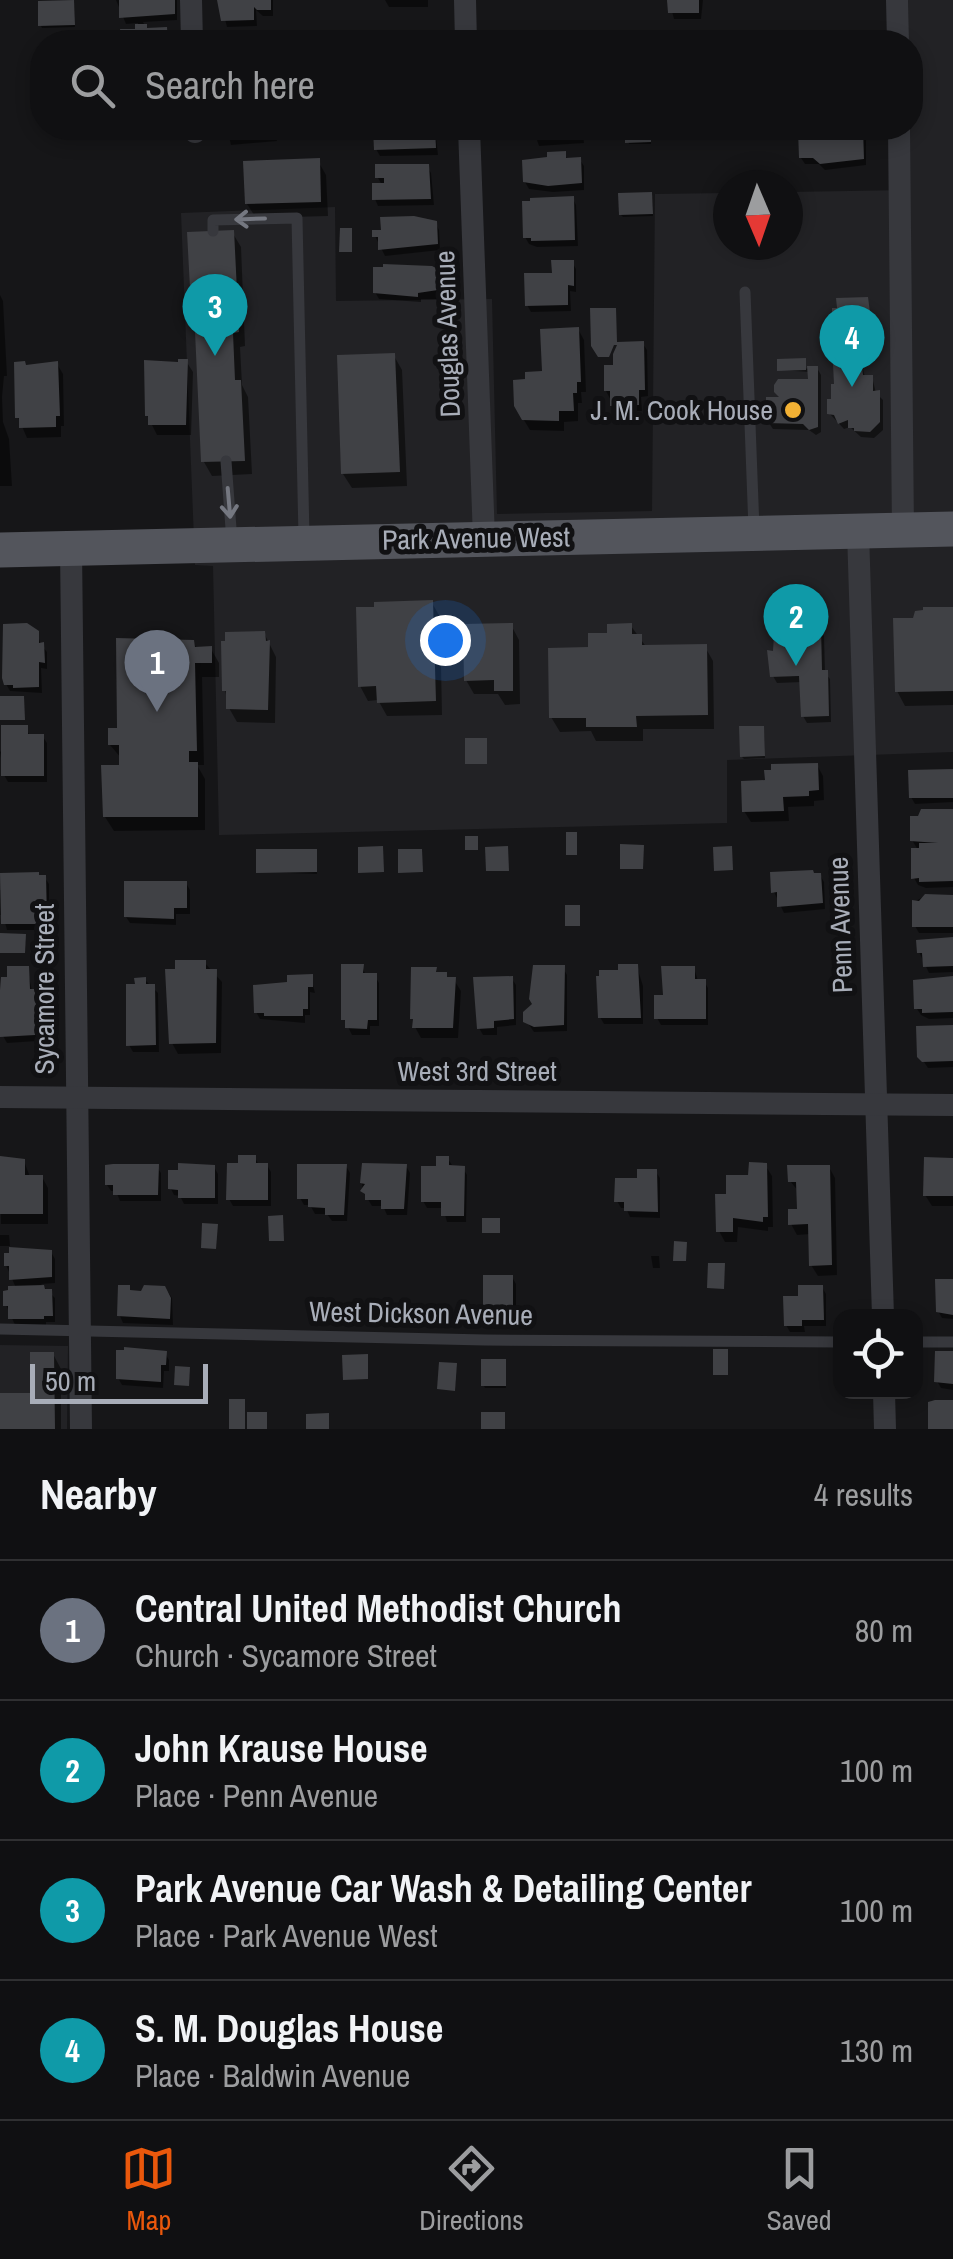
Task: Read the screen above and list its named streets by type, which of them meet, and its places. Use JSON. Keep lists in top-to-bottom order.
{
  "streets": {
    "main road": ["Park Avenue West"],
    "street": [
      "Douglas Avenue",
      "Penn Avenue",
      "Sycamore Street",
      "West 3rd Street"
    ],
    "lane": ["West Dickson Avenue"]
  },
  "crossings": [
    ["Douglas Avenue", "Park Avenue West"],
    ["Park Avenue West", "Penn Avenue"],
    ["Park Avenue West", "Sycamore Street"],
    ["Penn Avenue", "West 3rd Street"],
    ["Sycamore Street", "West 3rd Street"],
    ["Sycamore Street", "West Dickson Avenue"]
  ],
  "places": ["J. M. Cook House"],
  "scale_bar": "50 m",
  "north": "bottom",
  "page": {
    "search": "Search here",
    "pins": [
      "3",
      "4",
      "2",
      "1"
    ],
    "scale": "50 m",
    "heading": ["Nearby", "4 results"],
    "list": [
      {
        "mark": "1",
        "name": "Central United Methodist Church",
        "note": "Church · Sycamore Street",
        "value": "80 m"
      },
      {
        "mark": "2",
        "name": "John Krause House",
        "note": "Place · Penn Avenue",
        "value": "100 m"
      },
      {
        "mark": "3",
        "name": "Park Avenue Car Wash & Detailing Center",
        "note": "Place · Park Avenue West",
        "value": "100 m"
      },
      {
        "mark": "4",
        "name": "S. M. Douglas House",
        "note": "Place · Baldwin Avenue",
        "value": "130 m"
      }
    ],
    "nav": ["Map", "Directions", "Saved"]
  }
}
